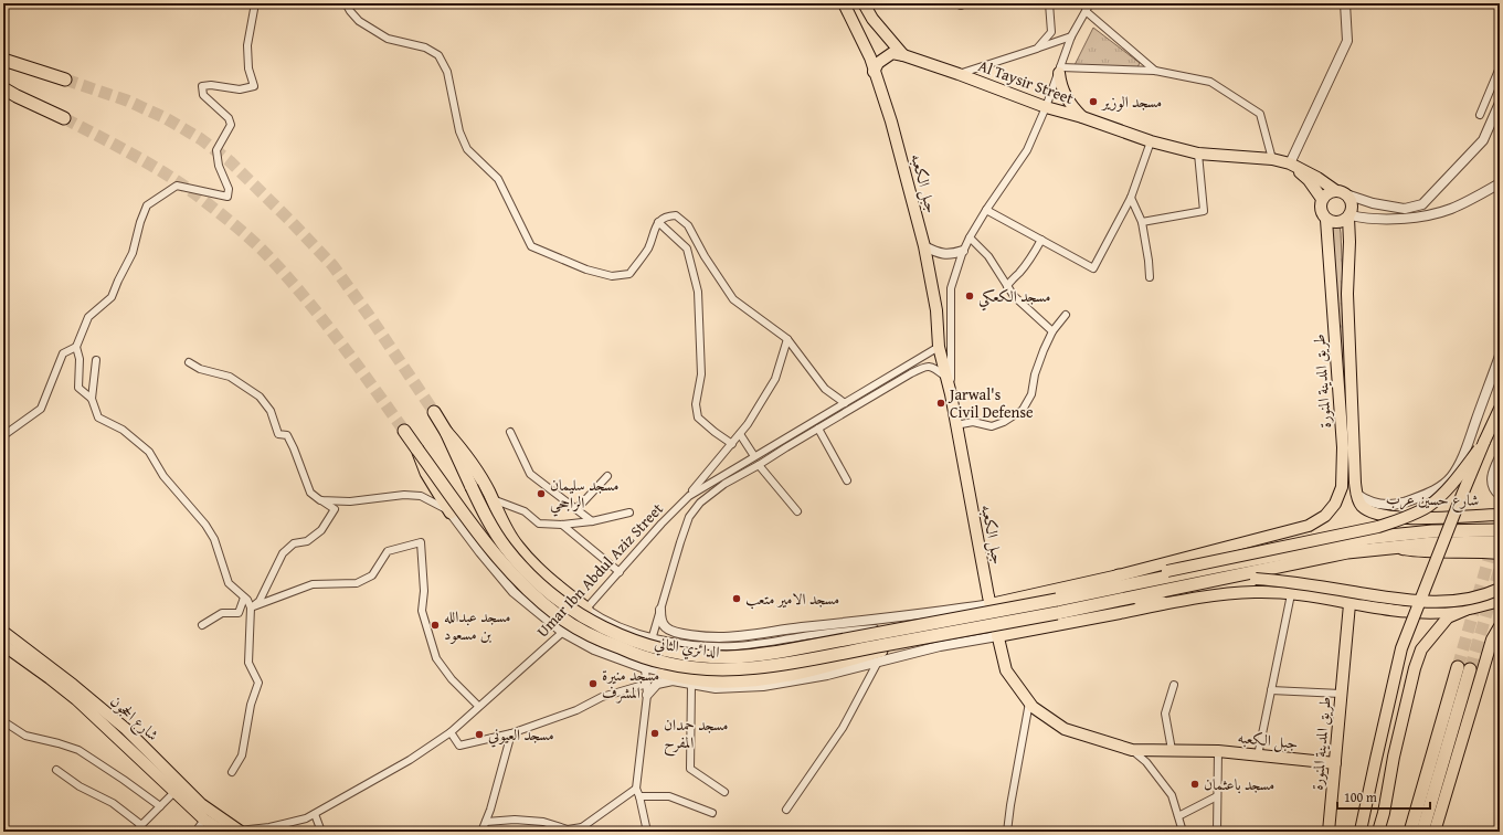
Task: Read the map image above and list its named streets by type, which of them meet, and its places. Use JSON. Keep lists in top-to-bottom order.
{
  "streets": {
    "highway": ["الدائري الثاني"],
    "main road": [
      "Al Taysir Street",
      "جبل الكعبه",
      "طريق المدينة المنورة",
      "شارع حسين عرب",
      "شارع الحجون"
    ],
    "street": ["Umar Ibn Abdul Aziz Street"]
  },
  "crossings": [
    ["Al Taysir Street", "طريق المدينة المنورة"],
    ["جبل الكعبه", "طريق المدينة المنورة"],
    ["جبل الكعبه", "Umar Ibn Abdul Aziz Street"],
    ["طريق المدينة المنورة", "شارع حسين عرب"],
    ["Umar Ibn Abdul Aziz Street", "شارع الحجون"]
  ],
  "places": [
    "مسجد الوزير",
    "مسجد الكعكي",
    "Jarwal's Civil Defense",
    "مسجد سليمان الراجحي",
    "مسجد الامير متعب",
    "مسجد عبدالله بن مسعود",
    "مسجد منيرة المشرف",
    "مسجد حمدان المفرح",
    "مسجد العيوني",
    "مسجد باعثمان"
  ],
  "scale_bar": "100 m"
}
